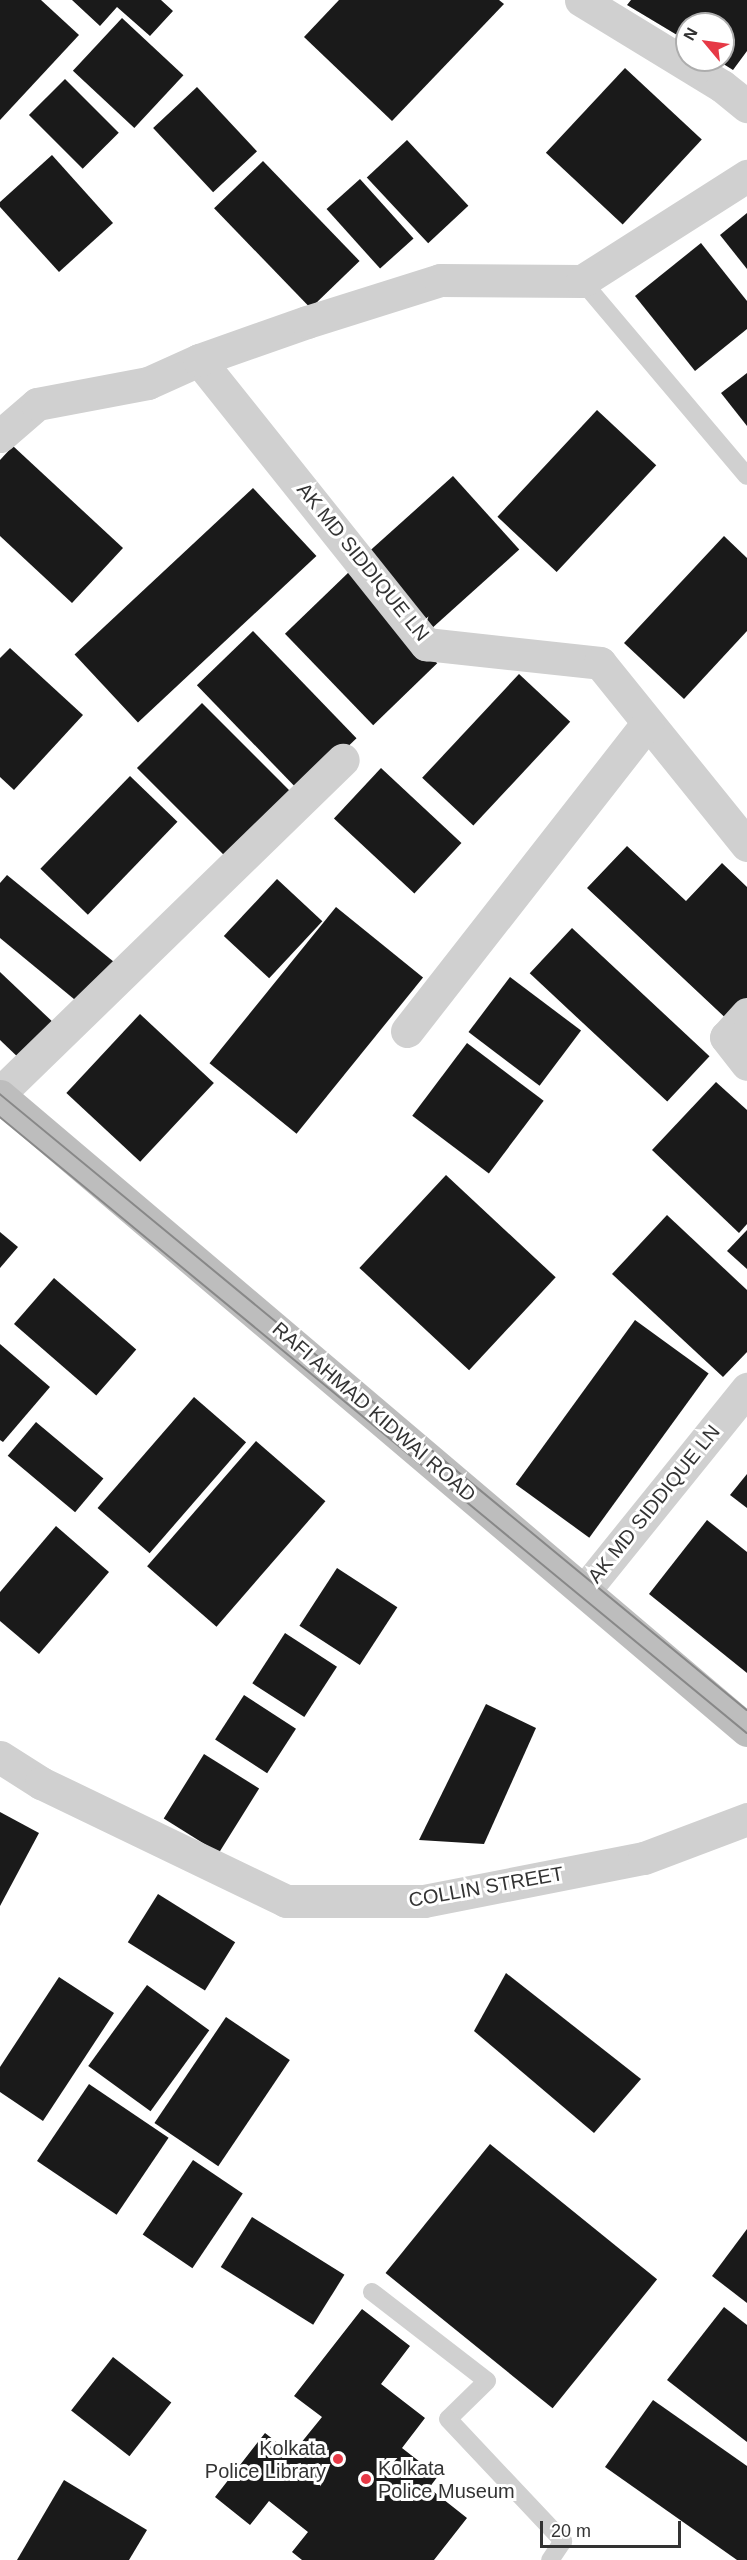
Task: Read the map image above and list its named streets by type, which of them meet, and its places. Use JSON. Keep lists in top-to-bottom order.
{
  "streets": {
    "main road": ["RAFI AHMAD KIDWAI ROAD"],
    "street": ["AK MD SIDDIQUE LN", "COLLIN STREET"]
  },
  "crossings": [
    ["AK MD SIDDIQUE LN", "RAFI AHMAD KIDWAI ROAD"]
  ],
  "places": ["Kolkata Police Library", "Kolkata Police Museum"],
  "scale_bar": "20 m",
  "north": "top left"
}
